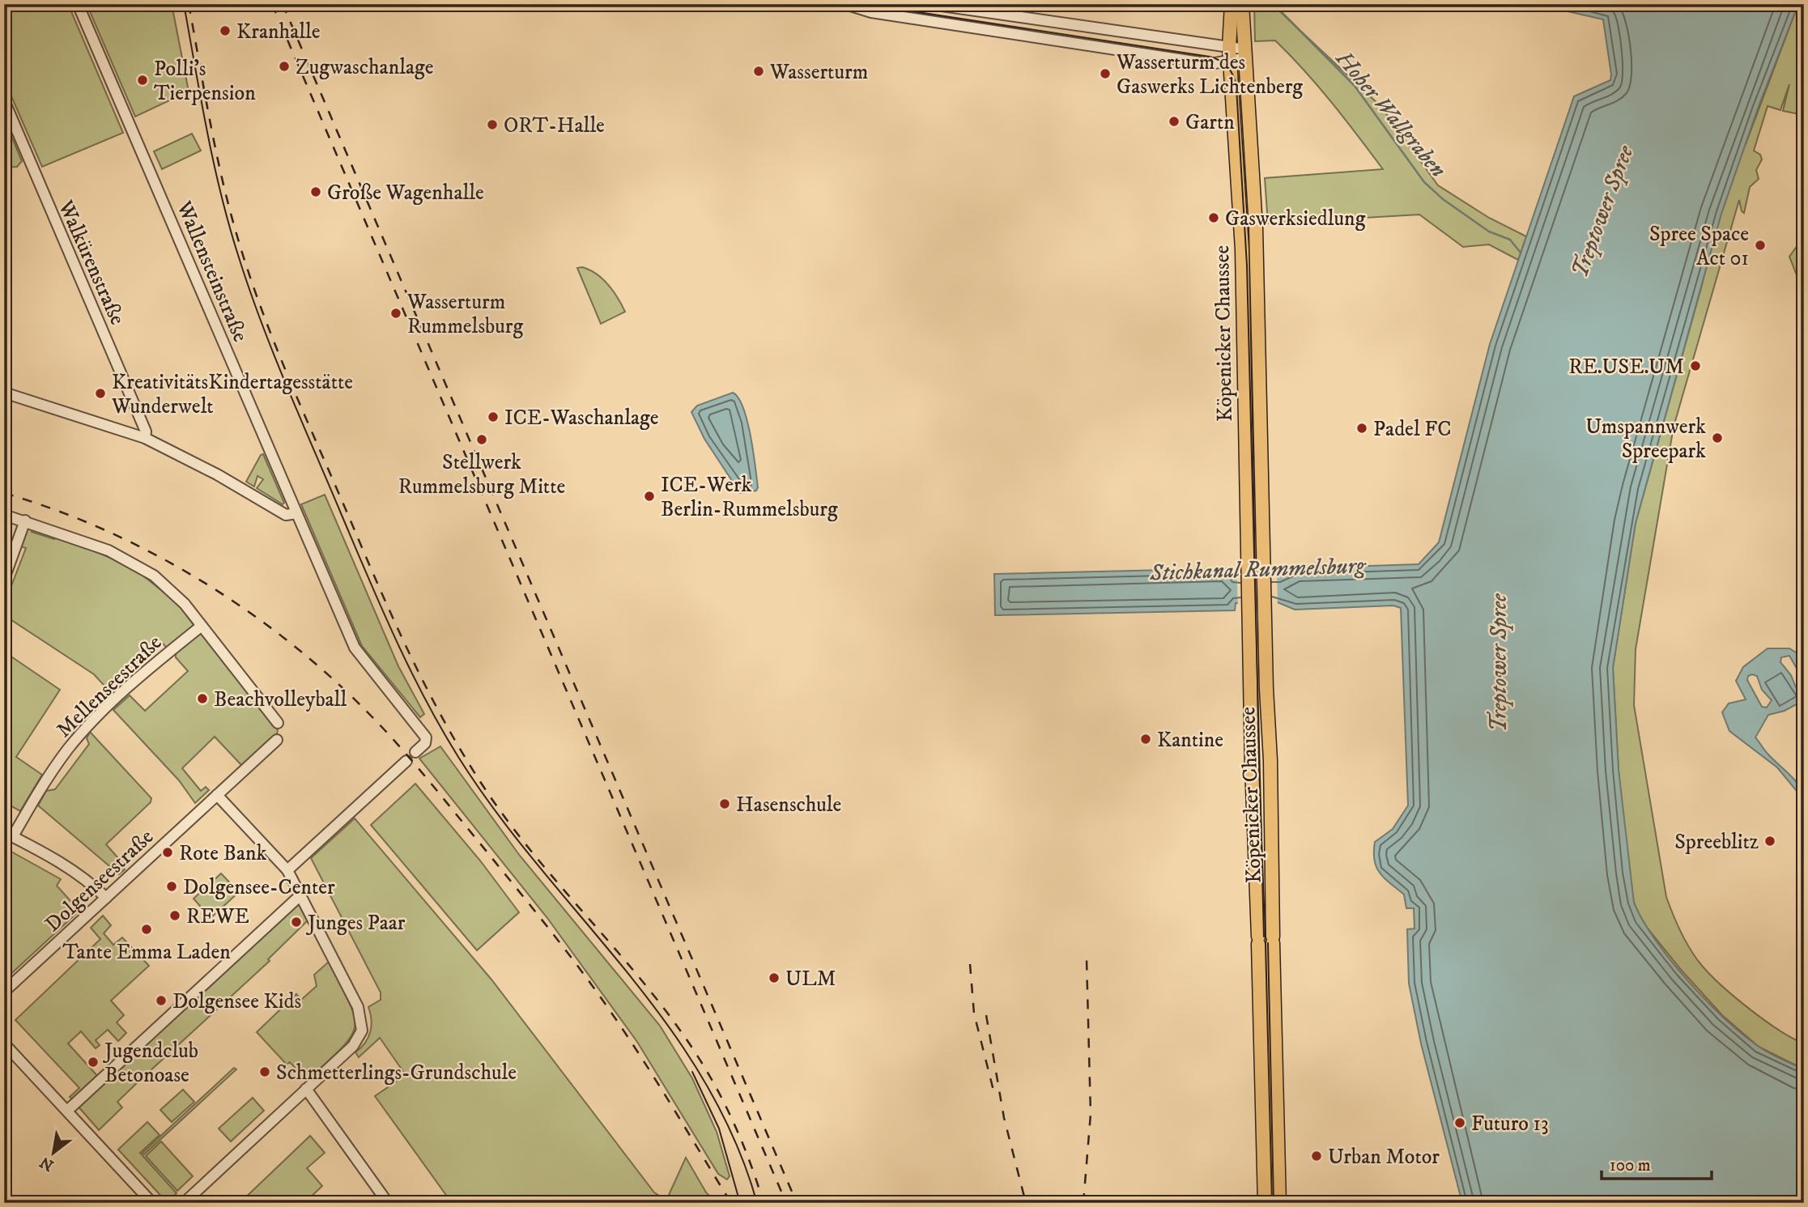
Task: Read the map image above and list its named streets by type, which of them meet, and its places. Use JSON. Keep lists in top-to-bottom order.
{
  "streets": {
    "main road": ["Köpenicker Chaussee"],
    "street": [
      "Walkürenstraße",
      "Wallensteinstraße",
      "Mellenseestraße",
      "Dolgenseestraße"
    ]
  },
  "crossings": [
    ["Mellenseestraße", "Dolgenseestraße"]
  ],
  "water": ["Hoher Wallgraben", "Treptower Spree", "Stichkanal Rummelsburg"],
  "places": [
    "Kranhalle",
    "Zugwaschanlage",
    "Wasserturm",
    "Wasserturm des Gaswerks Lichtenberg",
    "Polli's Tierpension",
    "Gartn",
    "ORT-Halle",
    "Große Wagenhalle",
    "Gaswerksiedlung",
    "Spree Space Act 01",
    "Wasserturm Rummelsburg",
    "RE.USE.UM",
    "KreativitätsKindertagesstätte Wunderwelt",
    "ICE-Waschanlage",
    "Padel FC",
    "Umspannwerk Spreepark",
    "Stellwerk Rummelsburg Mitte",
    "ICE-Werk Berlin-Rummelsburg",
    "Beachvolleyball",
    "Kantine",
    "Hasenschule",
    "Spreeblitz",
    "Rote Bank",
    "Dolgensee-Center",
    "REWE",
    "Junges Paar",
    "Tante Emma Laden",
    "ULM",
    "Dolgensee Kids",
    "Jugendclub Betonoase",
    "Schmetterlings-Grundschule",
    "Futuro 13",
    "Urban Motor"
  ],
  "scale_bar": "100 m",
  "north": "bottom left"
}
